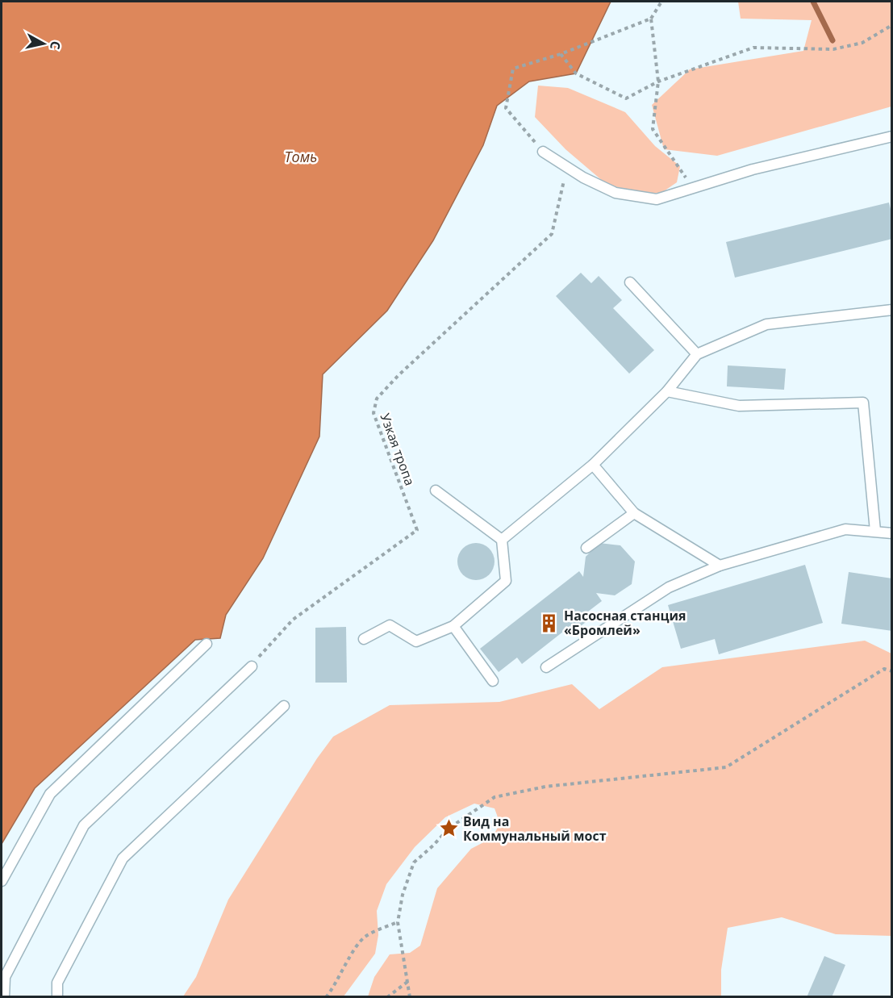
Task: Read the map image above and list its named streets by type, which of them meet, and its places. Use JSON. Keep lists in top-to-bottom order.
{
  "streets": {
    "path": ["Узкая тропа"]
  },
  "water": ["Томь"],
  "places": {
    "building": ["Насосная станция «Бромлей»"],
    "place": ["Вид на Коммунальный мост"]
  },
  "north": "right"
}
